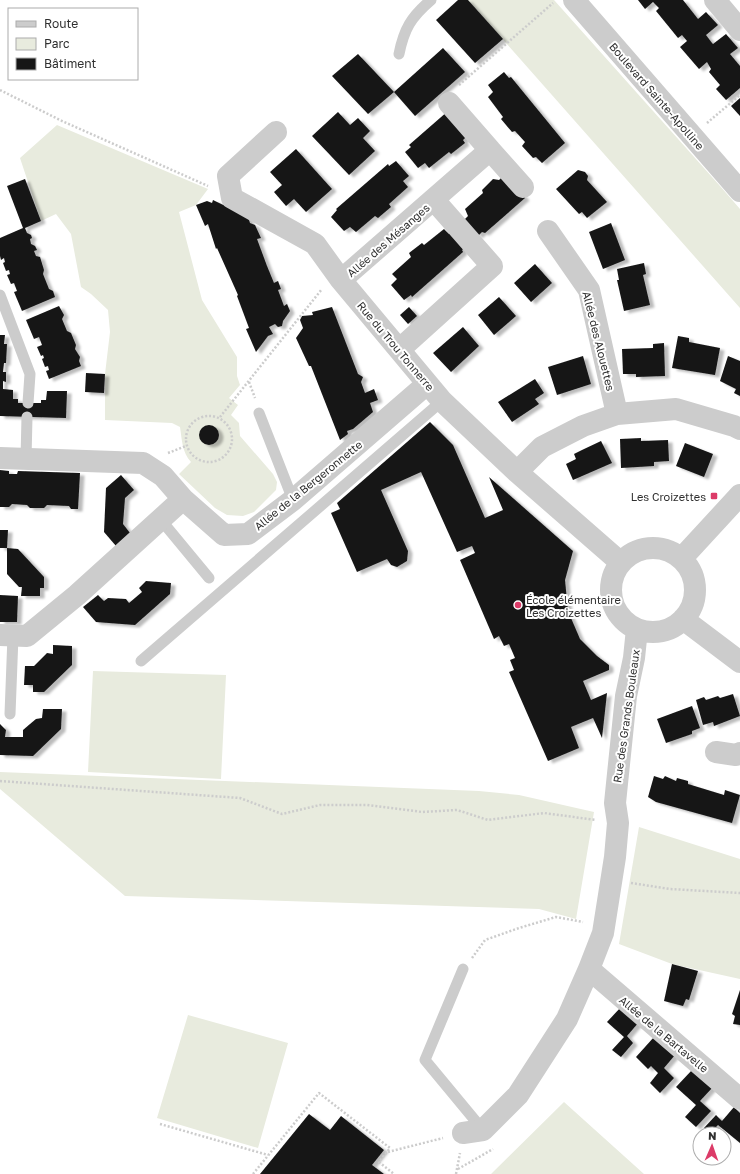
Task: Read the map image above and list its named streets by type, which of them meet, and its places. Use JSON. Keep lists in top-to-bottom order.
{
  "streets": {
    "street": [
      "Boulevard Sainte-Apolline",
      "Allée des Mésanges",
      "Allée des Alouettes",
      "Rue du Trou Tonnerre",
      "Allée de la Bergeronnette",
      "Rue des Grands Bouleaux",
      "Allée de la Bartavelle"
    ]
  },
  "crossings": [
    ["Allée des Mésanges", "Rue du Trou Tonnerre"],
    ["Rue du Trou Tonnerre", "Allée de la Bergeronnette"],
    ["Rue du Trou Tonnerre", "Rue des Grands Bouleaux"],
    ["Rue des Grands Bouleaux", "Allée de la Bartavelle"]
  ],
  "places": {
    "transit": ["Les Croizettes"],
    "other": ["École élémentaire Les Croizettes"]
  },
  "legend": ["Route", "Parc", "Bâtiment"],
  "north": "top"
}
